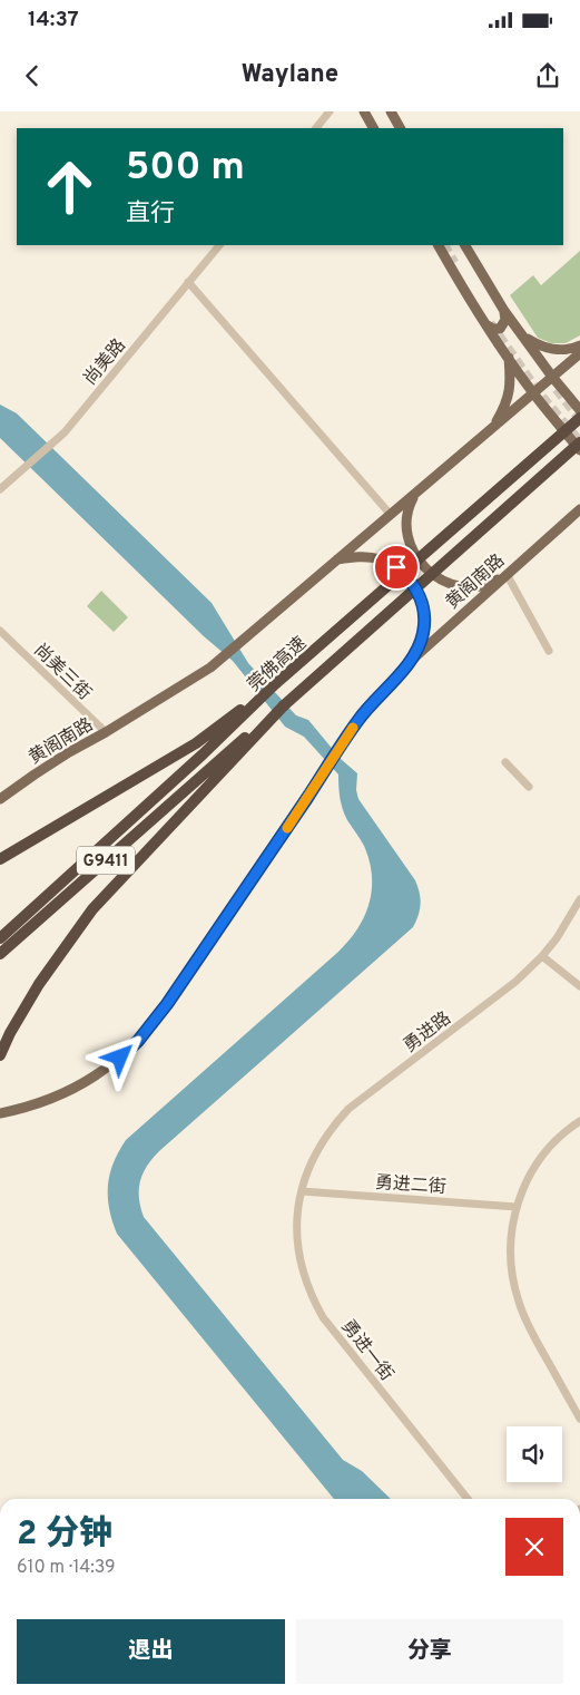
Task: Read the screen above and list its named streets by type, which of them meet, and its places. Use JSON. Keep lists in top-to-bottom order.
{
  "streets": {
    "highway": ["莞佛高速", "G9411"],
    "main road": ["黄阁南路"],
    "street": [
      "尚美路",
      "尚美三街",
      "勇进路",
      "勇进二街",
      "勇进一街"
    ]
  },
  "crossings": [
    ["黄阁南路", "尚美三街"],
    ["莞佛高速", "G9411"],
    ["勇进路", "勇进二街"],
    ["勇进路", "勇进一街"],
    ["勇进二街", "勇进一街"]
  ],
  "page": {
    "status": "14:37",
    "header": "Waylane",
    "turn": ["500 m", "直行"],
    "heading": ["2 分钟", "610 m · 14:39"],
    "buttons": ["退出", "分享"]
  }
}
